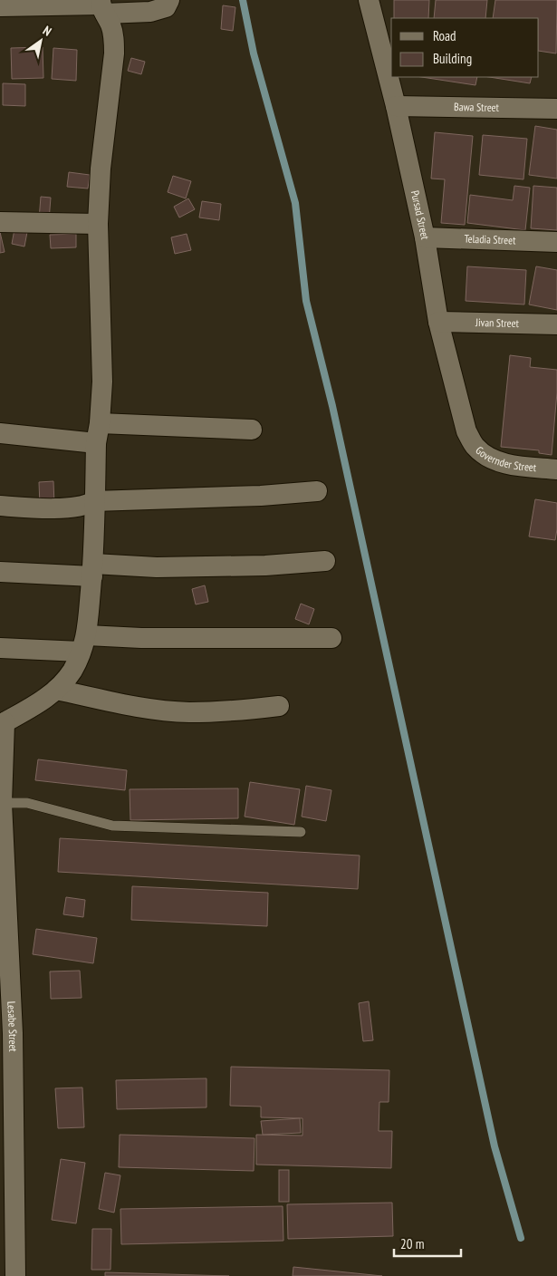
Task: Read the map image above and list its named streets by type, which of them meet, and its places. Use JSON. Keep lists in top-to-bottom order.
{
  "streets": {
    "street": [
      "Bawa Street",
      "Pursad Street",
      "Teladia Street",
      "Jivan Street",
      "Governder Street",
      "Lesabe Street"
    ]
  },
  "crossings": [
    ["Bawa Street", "Pursad Street"],
    ["Pursad Street", "Teladia Street"],
    ["Pursad Street", "Jivan Street"],
    ["Pursad Street", "Governder Street"]
  ],
  "legend": ["Road", "Building"],
  "scale_bar": "20 m",
  "north": "top right"
}
